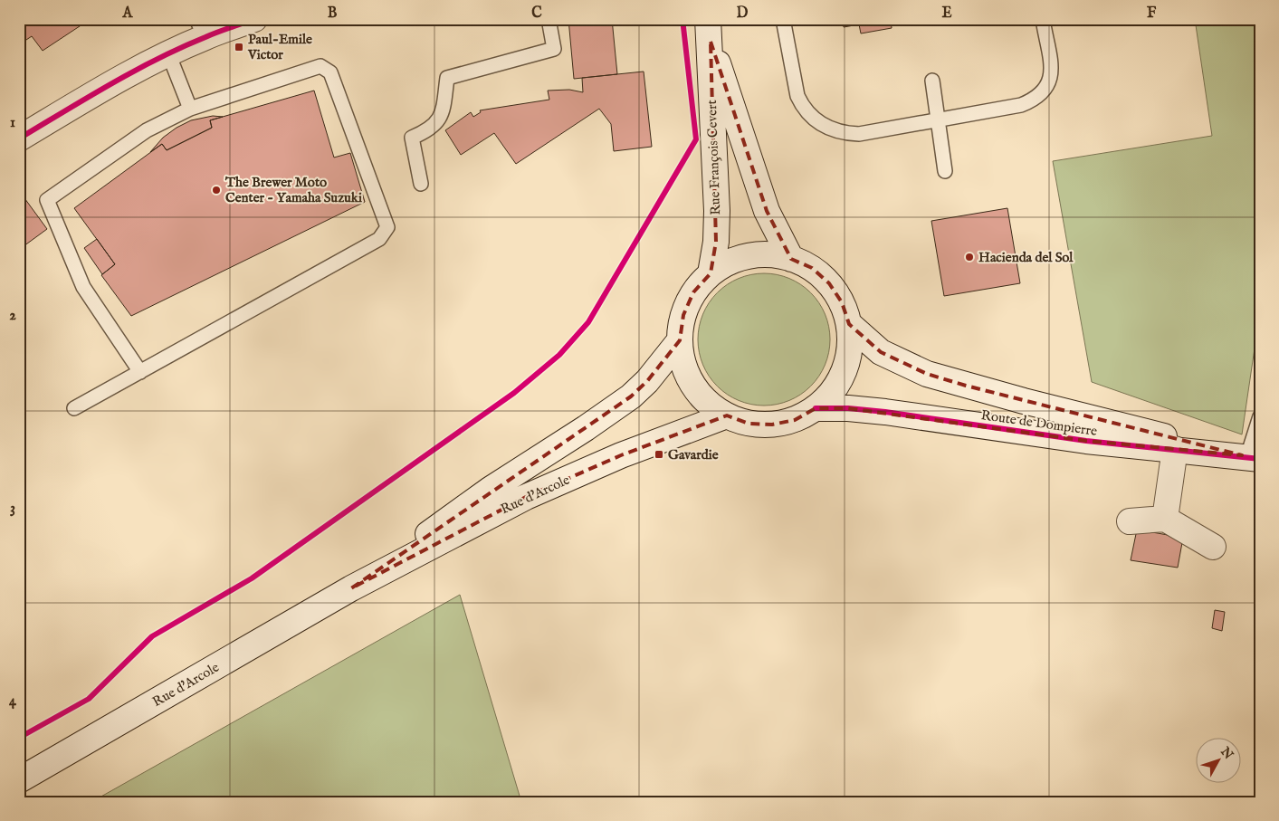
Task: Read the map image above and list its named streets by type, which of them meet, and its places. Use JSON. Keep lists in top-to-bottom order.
{
  "streets": {
    "main road": ["Rue François Cevert", "Route de Dompierre", "Rue d'Arcole"]
  },
  "places": {
    "transit": ["Paul-Emile Victor", "Gavardie"],
    "other": ["The Brewer Moto Center - Yamaha Suzuki", "Hacienda del Sol"]
  },
  "north": "top right",
  "grid": {
    "columns": [
      "A",
      "B",
      "C",
      "D",
      "E",
      "F"
    ],
    "rows": [
      "1",
      "2",
      "3",
      "4"
    ]
  }
}
